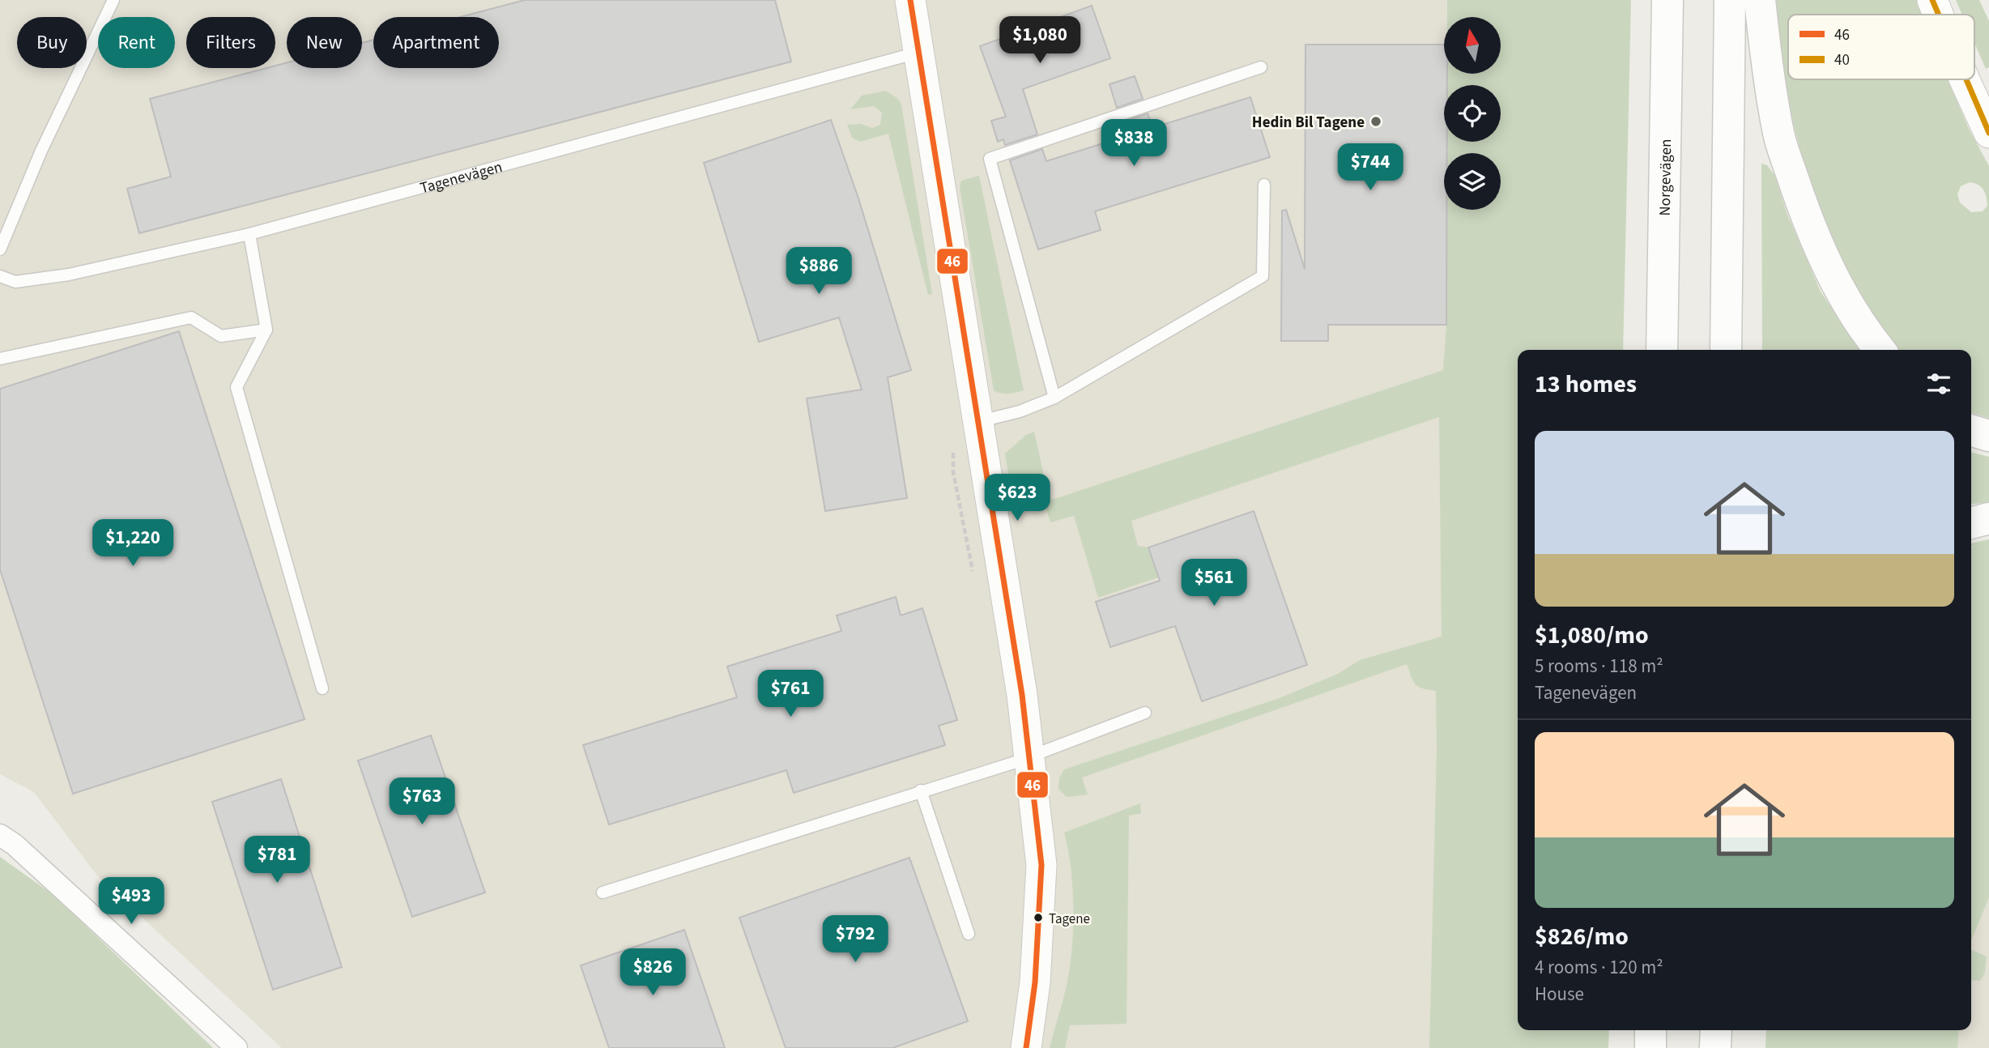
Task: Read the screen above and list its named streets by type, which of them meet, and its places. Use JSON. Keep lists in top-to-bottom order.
{
  "streets": {
    "highway": ["Norgevägen"],
    "lane": ["Tagenevägen"]
  },
  "places": ["Hedin Bil Tagene", "Tagene"],
  "lines": ["transit line 46", "transit line 40"],
  "legend": ["46", "40"],
  "north": "top",
  "page": {
    "price": [
      "$1,080",
      "$838",
      "$744",
      "$886",
      "$623",
      "$1,220",
      "$561",
      "$761",
      "$763",
      "$781",
      "$493",
      "$792",
      "$826"
    ],
    "chip": [
      "Buy",
      "Rent",
      "Filters",
      "New",
      "Apartment"
    ],
    "heading": "13 homes",
    "list": [
      {
        "name": "$1,080/mo",
        "note": "5 rooms · 118 m² · Tagenevägen"
      },
      {
        "name": "$826/mo",
        "note": "4 rooms · 120 m² · House"
      }
    ]
  }
}
